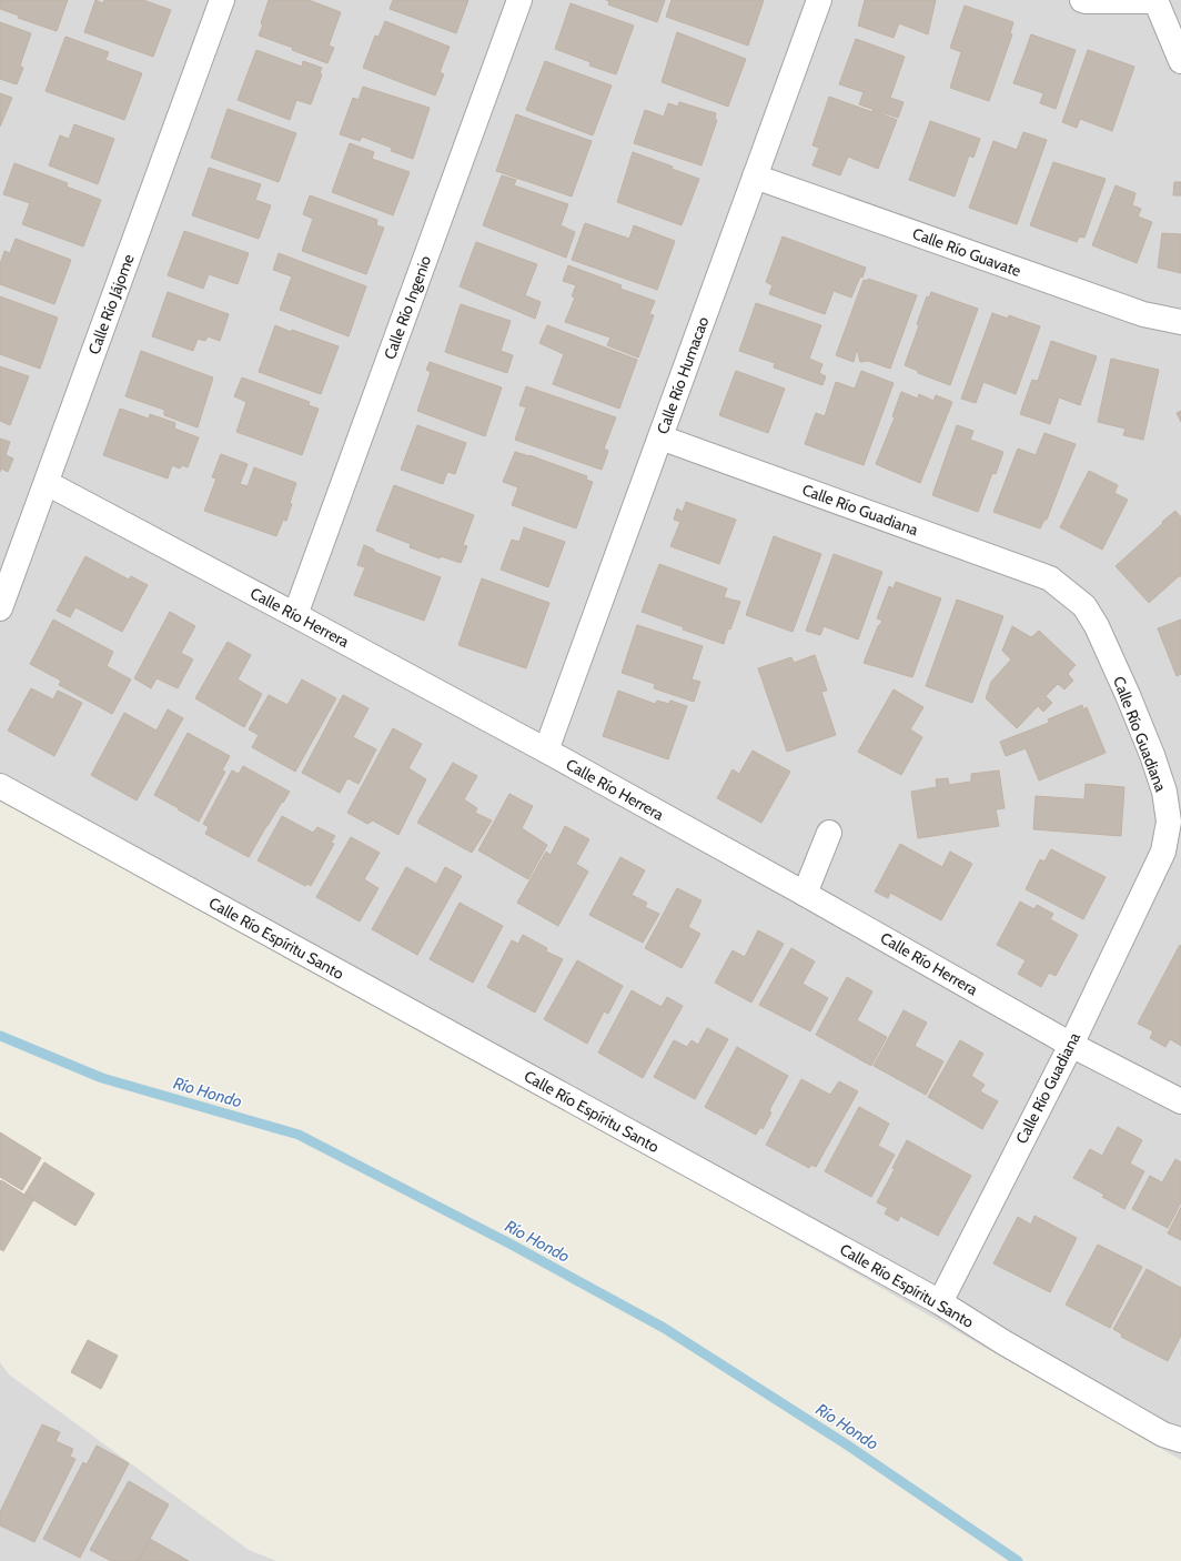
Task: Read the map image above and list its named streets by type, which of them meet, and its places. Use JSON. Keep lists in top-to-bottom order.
{
  "streets": {
    "street": [
      "Calle Río Guavate",
      "Calle Río Jájome",
      "Calle Río Ingenio",
      "Calle Río Humacao",
      "Calle Río Guadiana",
      "Calle Río Herrera",
      "Calle Río Espíritu Santo"
    ]
  },
  "crossings": [
    ["Calle Río Guavate", "Calle Río Humacao"],
    ["Calle Río Jájome", "Calle Río Herrera"],
    ["Calle Río Ingenio", "Calle Río Herrera"],
    ["Calle Río Humacao", "Calle Río Guadiana"],
    ["Calle Río Humacao", "Calle Río Herrera"],
    ["Calle Río Guadiana", "Calle Río Herrera"],
    ["Calle Río Guadiana", "Calle Río Espíritu Santo"]
  ],
  "water": ["Río Hondo"]
}
